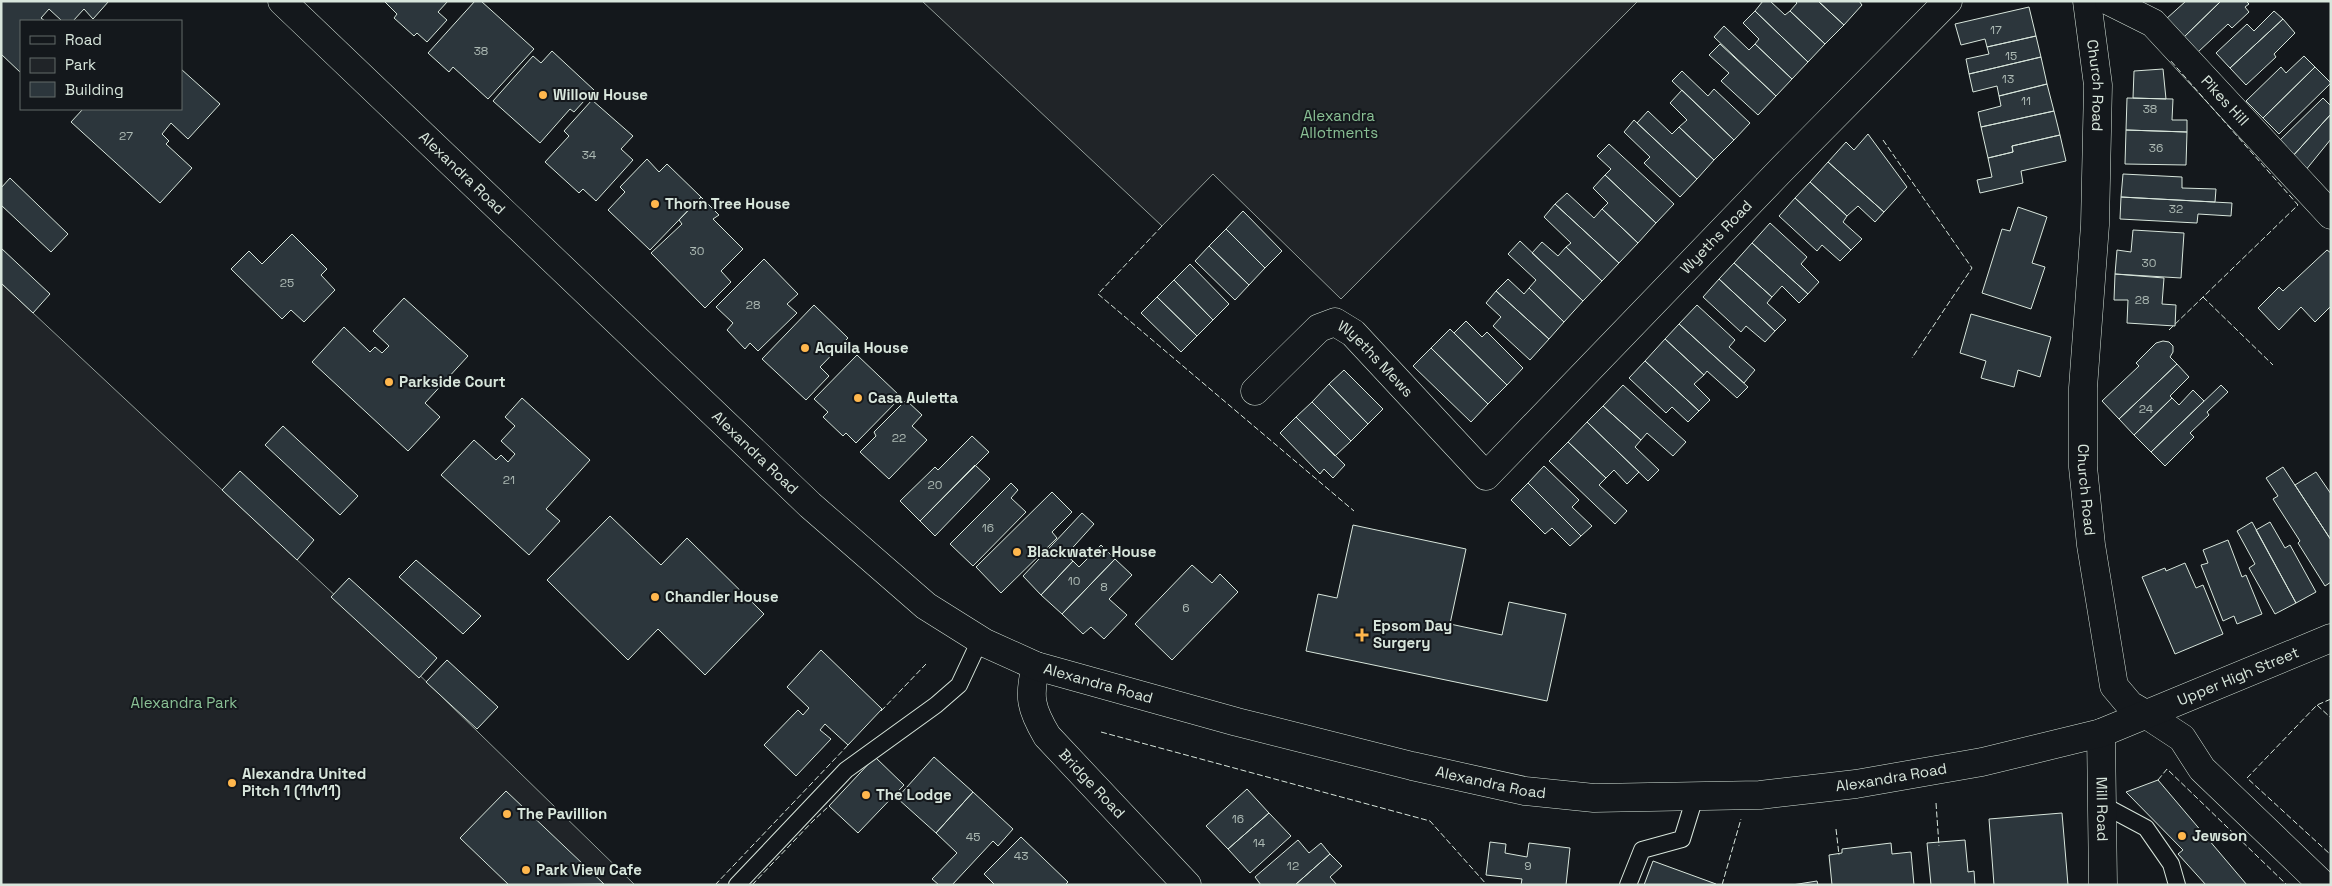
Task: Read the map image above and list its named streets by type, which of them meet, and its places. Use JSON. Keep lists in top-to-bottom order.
{
  "streets": {
    "main road": [
      "Church Road",
      "Pikes Hill",
      "Alexandra Road",
      "Wyeths Road",
      "Wyeths Mews",
      "Upper High Street",
      "Bridge Road",
      "Mill Road"
    ]
  },
  "crossings": [
    ["Church Road", "Alexandra Road"],
    ["Church Road", "Upper High Street"],
    ["Alexandra Road", "Upper High Street"],
    ["Alexandra Road", "Bridge Road"],
    ["Alexandra Road", "Mill Road"],
    ["Wyeths Road", "Wyeths Mews"]
  ],
  "parks": ["Alexandra Allotments", "Alexandra Park"],
  "places": {
    "other": [
      "Willow House",
      "Thorn Tree House",
      "Aquila House",
      "Parkside Court",
      "Casa Auletta",
      "Blackwater House",
      "Chandler House",
      "Alexandra United Pitch 1 (11v11)",
      "The Lodge",
      "The Pavillion",
      "Jewson",
      "Park View Cafe"
    ],
    "health": ["Epsom Day Surgery"]
  },
  "house_numbers": [
    "17",
    "38",
    "15",
    "13",
    "11",
    "38",
    "27",
    "36",
    "34",
    "32",
    "30",
    "30",
    "25",
    "28",
    "28",
    "24",
    "22",
    "21",
    "20",
    "16",
    "10",
    "8",
    "6",
    "16",
    "45",
    "14",
    "43",
    "12",
    "9"
  ],
  "legend": ["Road", "Park", "Building"]
}
